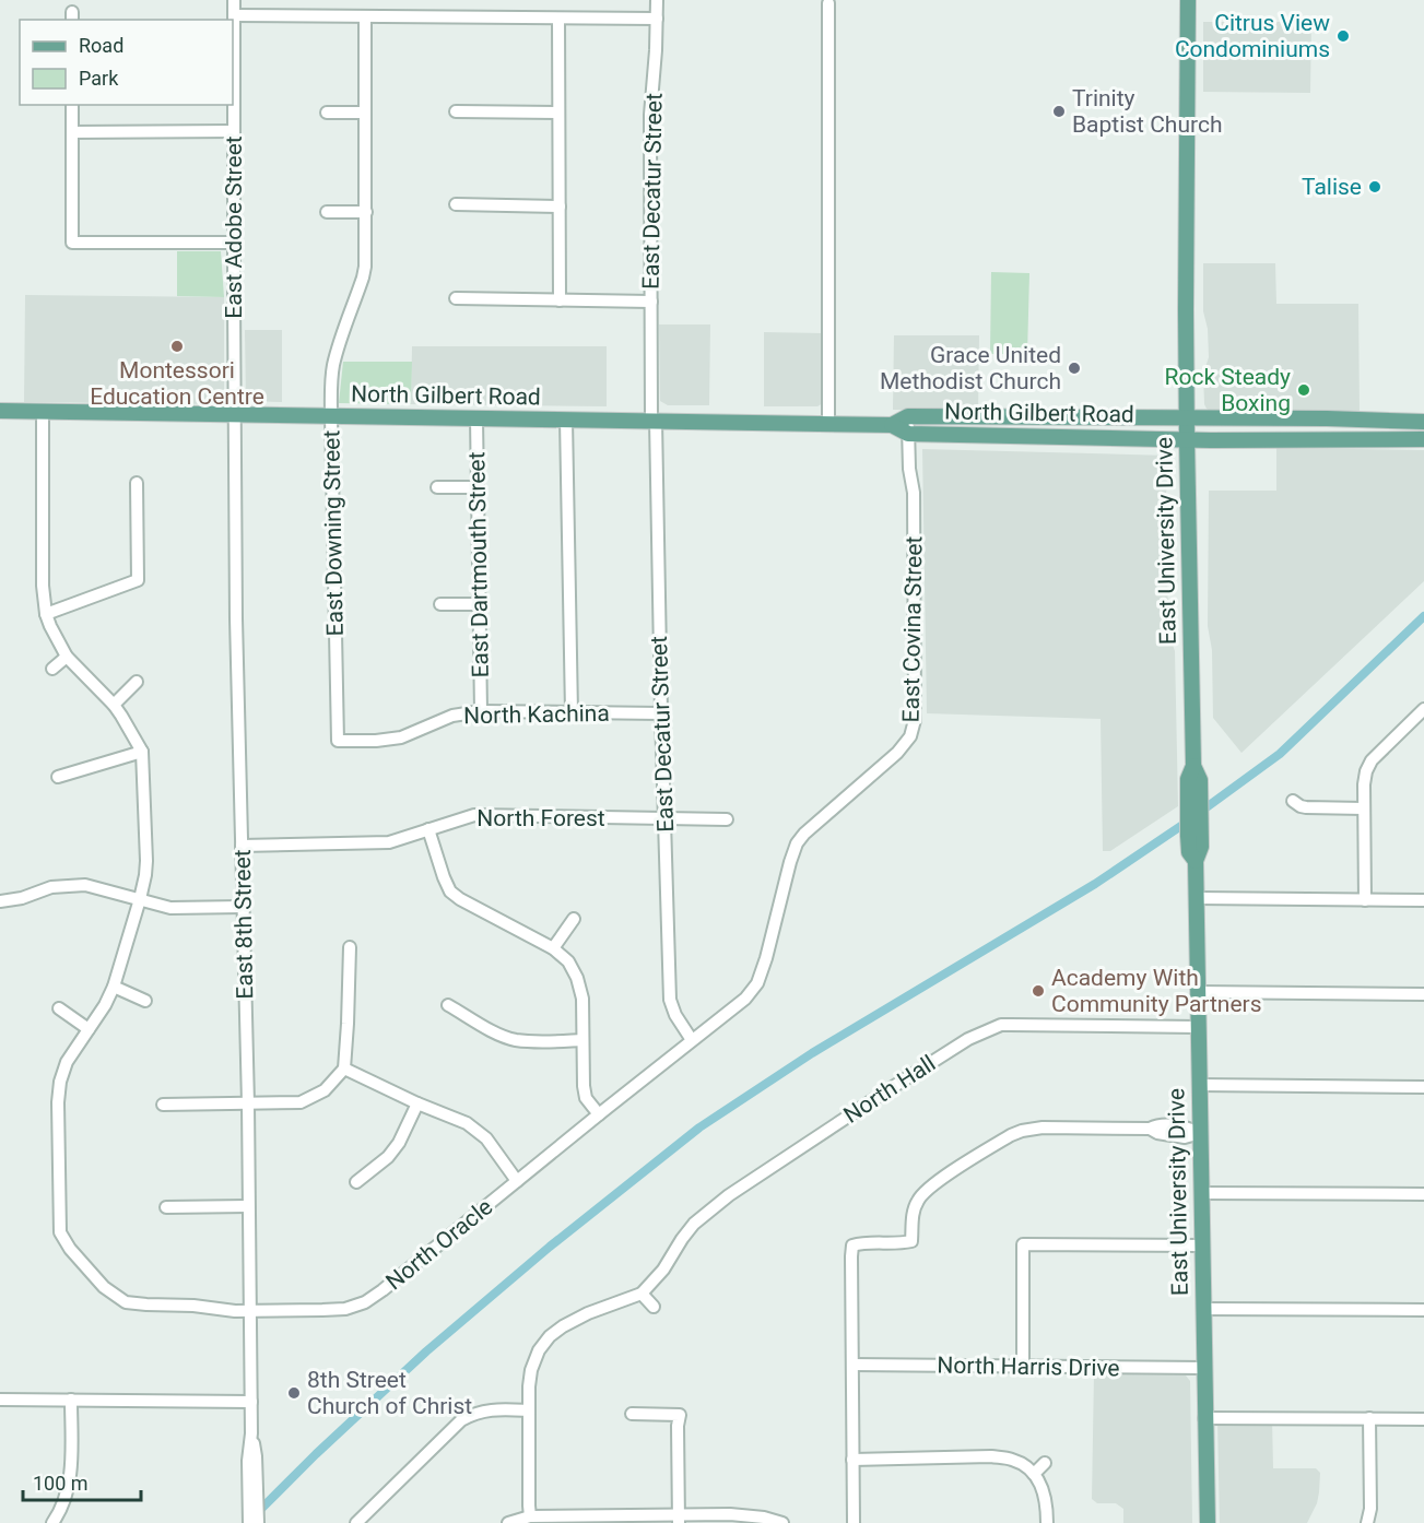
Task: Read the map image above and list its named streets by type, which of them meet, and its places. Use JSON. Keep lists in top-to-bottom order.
{
  "streets": {
    "main road": ["North Gilbert Road", "East University Drive"],
    "street": [
      "East Decatur Street",
      "East Adobe Street",
      "East Downing Street",
      "East Dartmouth Street",
      "East Covina Street",
      "North Kachina",
      "North Forest",
      "East 8th Street",
      "North Hall",
      "North Oracle",
      "North Harris Drive"
    ]
  },
  "crossings": [
    ["East Decatur Street", "North Gilbert Road"],
    ["East Decatur Street", "North Kachina"],
    ["East Decatur Street", "North Forest"],
    ["East Decatur Street", "North Oracle"],
    ["East Adobe Street", "North Gilbert Road"],
    ["East Adobe Street", "East 8th Street"],
    ["North Gilbert Road", "East Downing Street"],
    ["North Gilbert Road", "East University Drive"],
    ["North Gilbert Road", "East Dartmouth Street"],
    ["North Gilbert Road", "East Covina Street"],
    ["North Gilbert Road", "East 8th Street"],
    ["East Downing Street", "North Kachina"],
    ["East University Drive", "North Hall"],
    ["East University Drive", "North Harris Drive"],
    ["East Dartmouth Street", "North Kachina"],
    ["East Covina Street", "North Oracle"],
    ["North Forest", "East 8th Street"],
    ["East 8th Street", "North Oracle"]
  ],
  "places": [
    "Citrus View Condominiums",
    "Trinity Baptist Church",
    "Talise",
    "Montessori Education Centre",
    "Grace United Methodist Church",
    "Rock Steady Boxing",
    "Academy With Community Partners",
    "8th Street Church of Christ"
  ],
  "legend": ["Road", "Park"],
  "scale_bar": "100 m"
}
